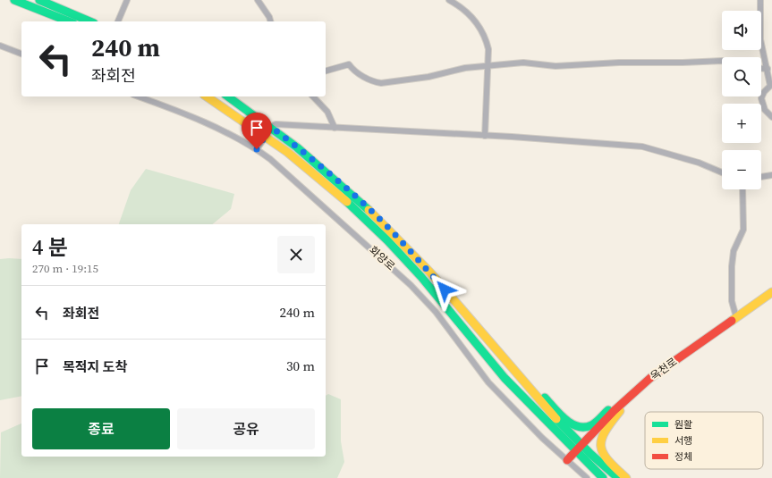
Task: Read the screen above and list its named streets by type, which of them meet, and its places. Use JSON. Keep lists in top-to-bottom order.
{
  "streets": {
    "main road": ["화양로", "옥천로"]
  },
  "crossings": [
    ["화양로", "옥천로"]
  ],
  "legend": ["원활", "서행", "정체"],
  "page": {
    "map_buttons": ["+", "−"],
    "turn": ["240 m", "좌회전"],
    "heading": ["4 분", "270 m · 19:15"],
    "list": [
      {
        "name": "좌회전",
        "value": "240 m"
      },
      {
        "name": "목적지 도착",
        "value": "30 m"
      }
    ],
    "buttons": ["종료", "공유"]
  }
}
